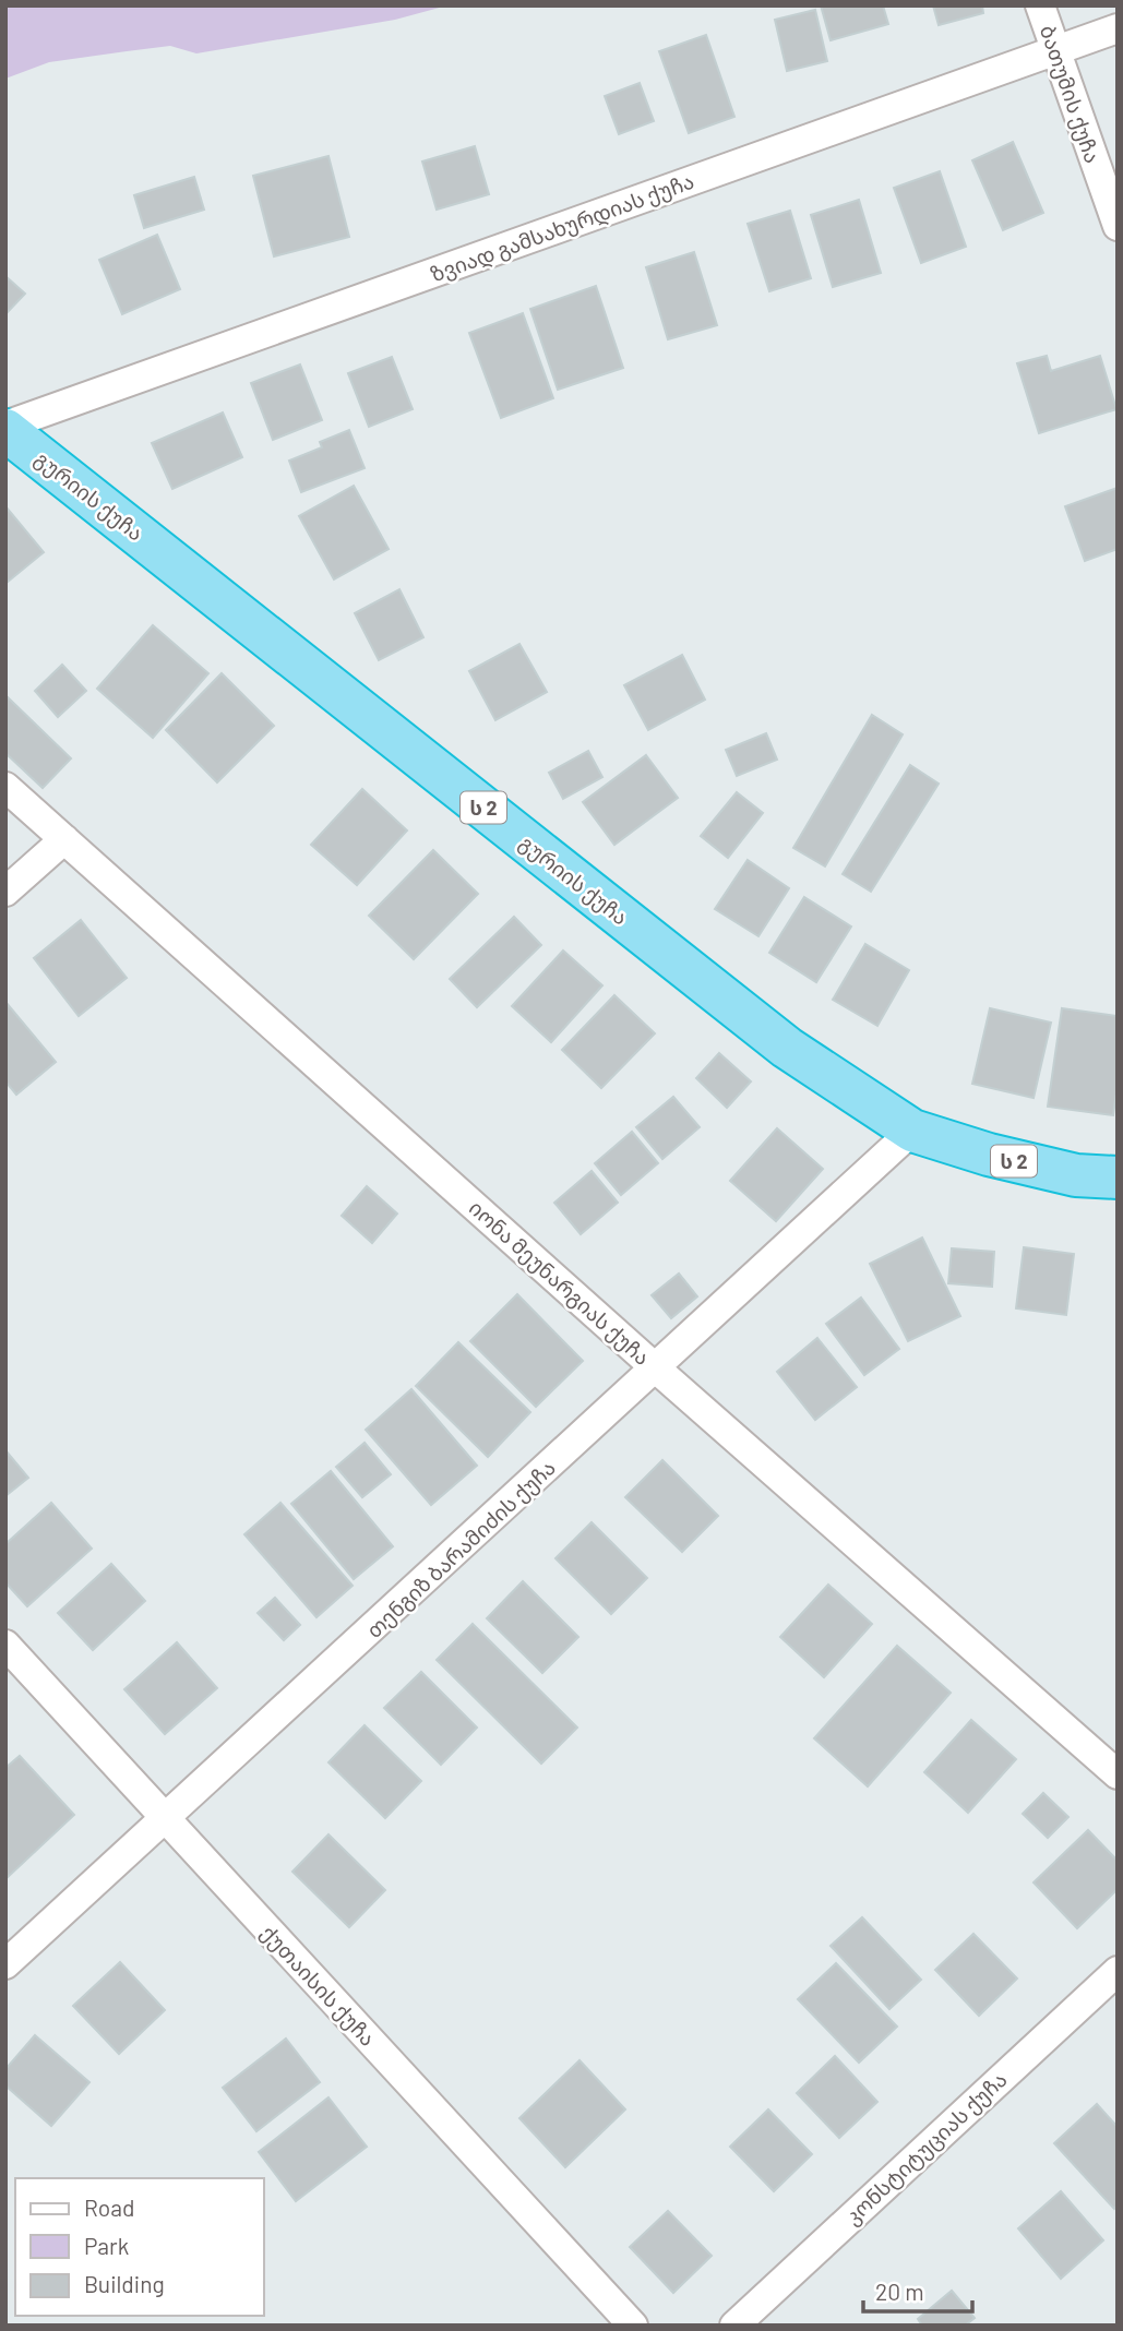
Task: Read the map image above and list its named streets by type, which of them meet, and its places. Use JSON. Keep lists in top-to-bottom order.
{
  "streets": {
    "highway": ["გურიის ქუჩა", "ს 2"],
    "street": [
      "ბათუმის ქუჩა",
      "ზვიად გამსახურდიას ქუჩა",
      "იონა მეუნარგიას ქუჩა",
      "თენგიზ ბარამიძის ქუჩა",
      "ქუთაისის ქუჩა",
      "კონსტიტუციას ქუჩა"
    ]
  },
  "crossings": [
    ["ბათუმის ქუჩა", "ზვიად გამსახურდიას ქუჩა"],
    ["ზვიად გამსახურდიას ქუჩა", "გურიის ქუჩა"],
    ["გურიის ქუჩა", "თენგიზ ბარამიძის ქუჩა"],
    ["იონა მეუნარგიას ქუჩა", "თენგიზ ბარამიძის ქუჩა"],
    ["თენგიზ ბარამიძის ქუჩა", "ქუთაისის ქუჩა"]
  ],
  "legend": ["Road", "Park", "Building"],
  "scale_bar": "20 m"
}
